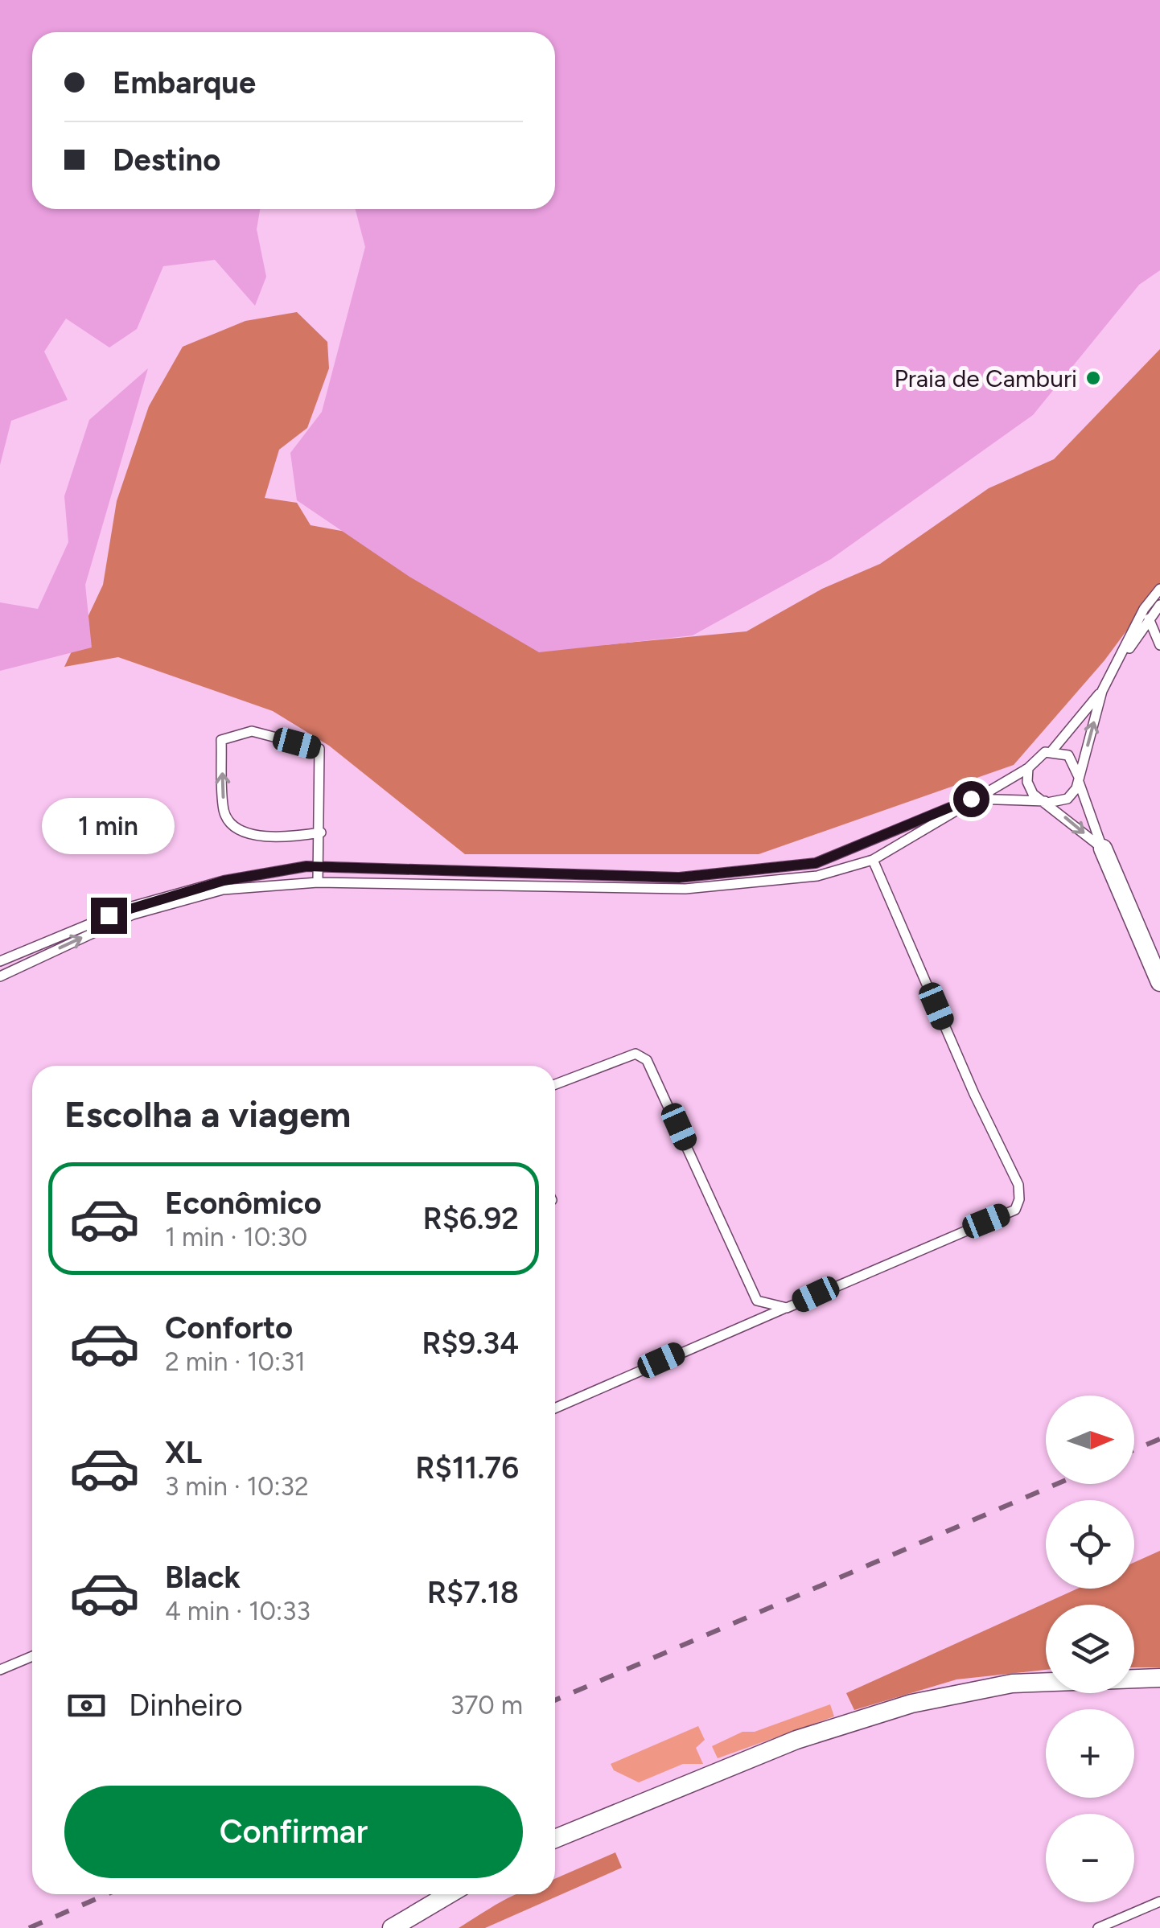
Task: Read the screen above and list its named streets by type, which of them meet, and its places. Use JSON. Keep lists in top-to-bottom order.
{
  "places": ["Praia de Camburi"],
  "north": "right",
  "page": {
    "banner": ["Embarque", "Destino"],
    "bubble": "1 min",
    "heading": "Escolha a viagem",
    "list": [
      {
        "name": "Econômico",
        "note": "1 min · 10:30",
        "value": "R$6.92"
      },
      {
        "name": "Conforto",
        "note": "2 min · 10:31",
        "value": "R$9.34"
      },
      {
        "name": "XL",
        "note": "3 min · 10:32",
        "value": "R$11.76"
      },
      {
        "name": "Black",
        "note": "4 min · 10:33",
        "value": "R$7.18"
      }
    ],
    "map_buttons": ["+", "−"],
    "pay": ["Dinheiro", "370 m"],
    "buttons": "Confirmar"
  }
}
